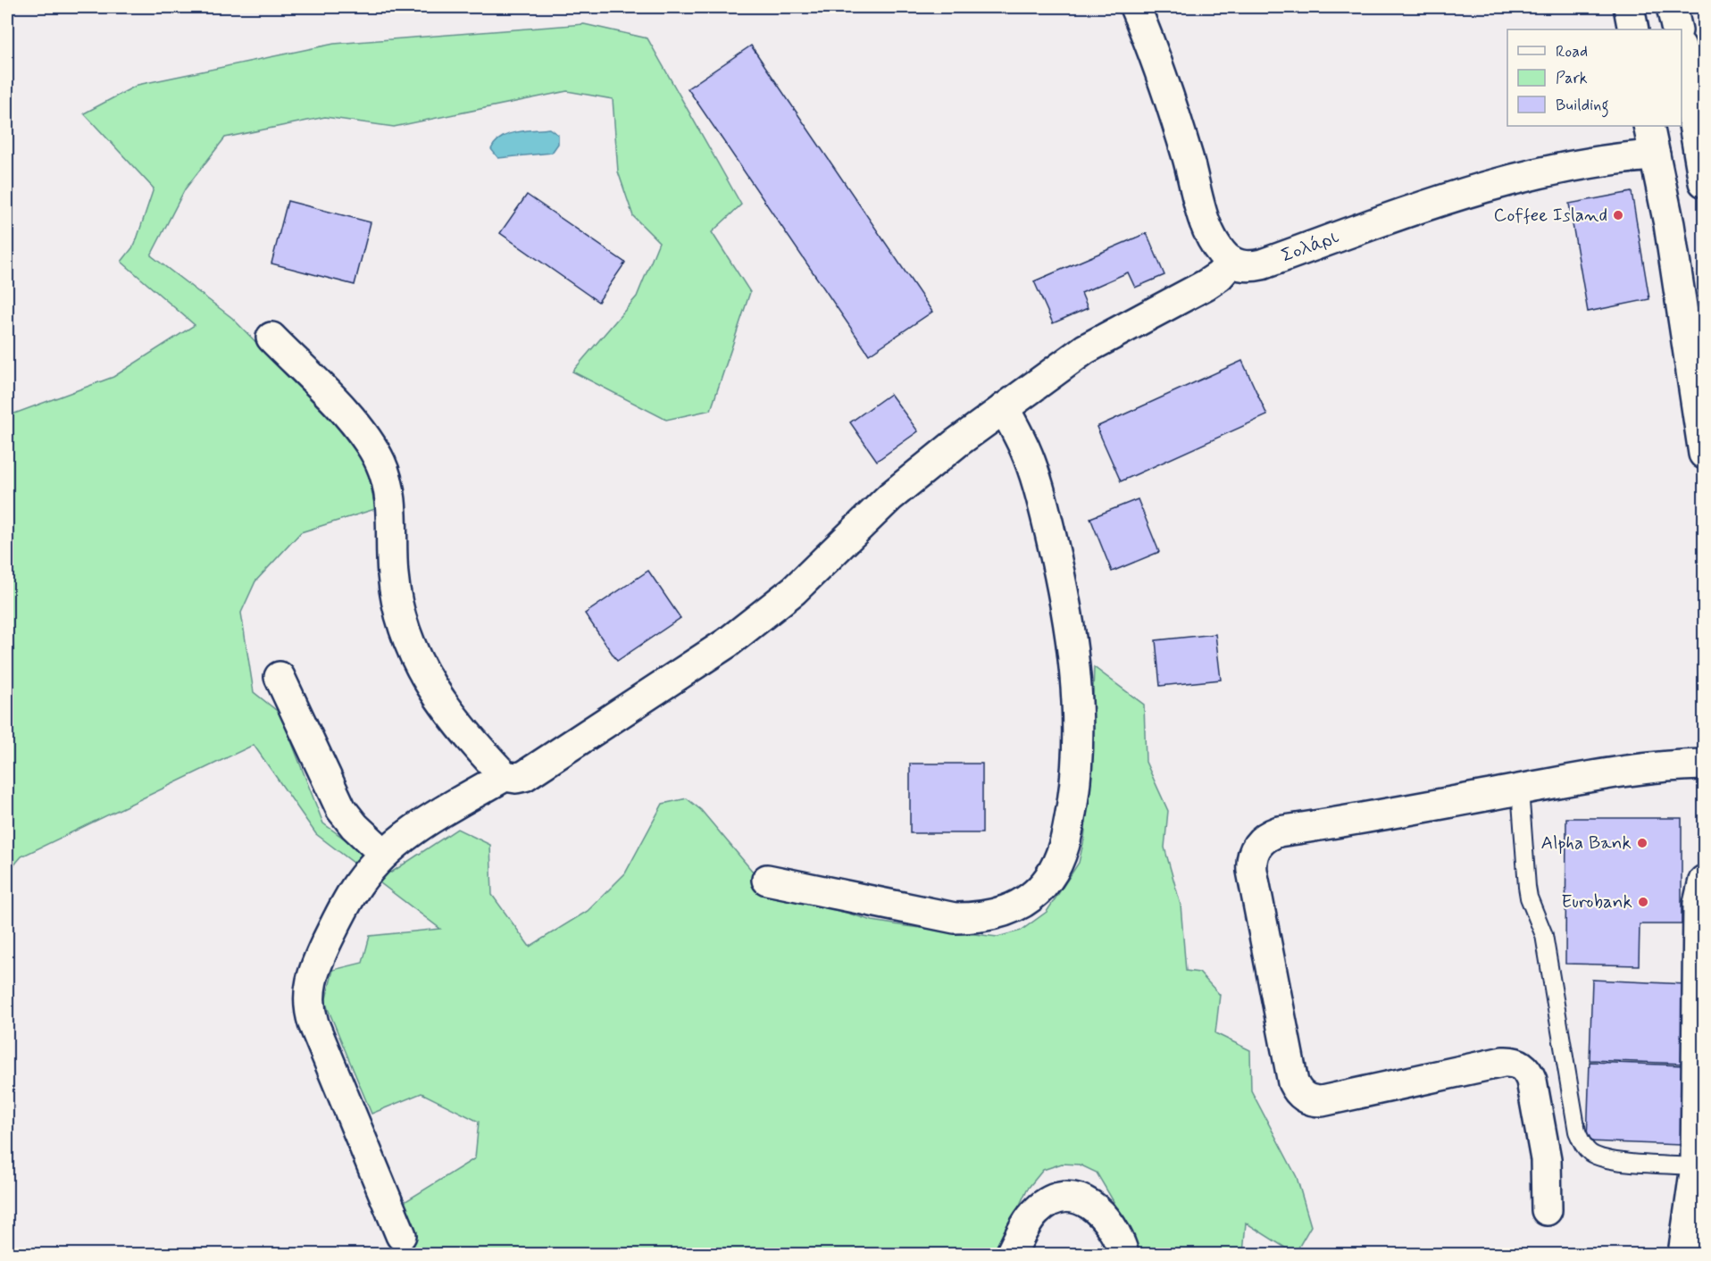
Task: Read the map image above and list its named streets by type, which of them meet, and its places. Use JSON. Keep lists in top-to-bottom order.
{
  "streets": {
    "street": ["Σολάρι"]
  },
  "places": ["Coffee Island", "Alpha Bank", "Eurobank"],
  "legend": ["Road", "Park", "Building"]
}
